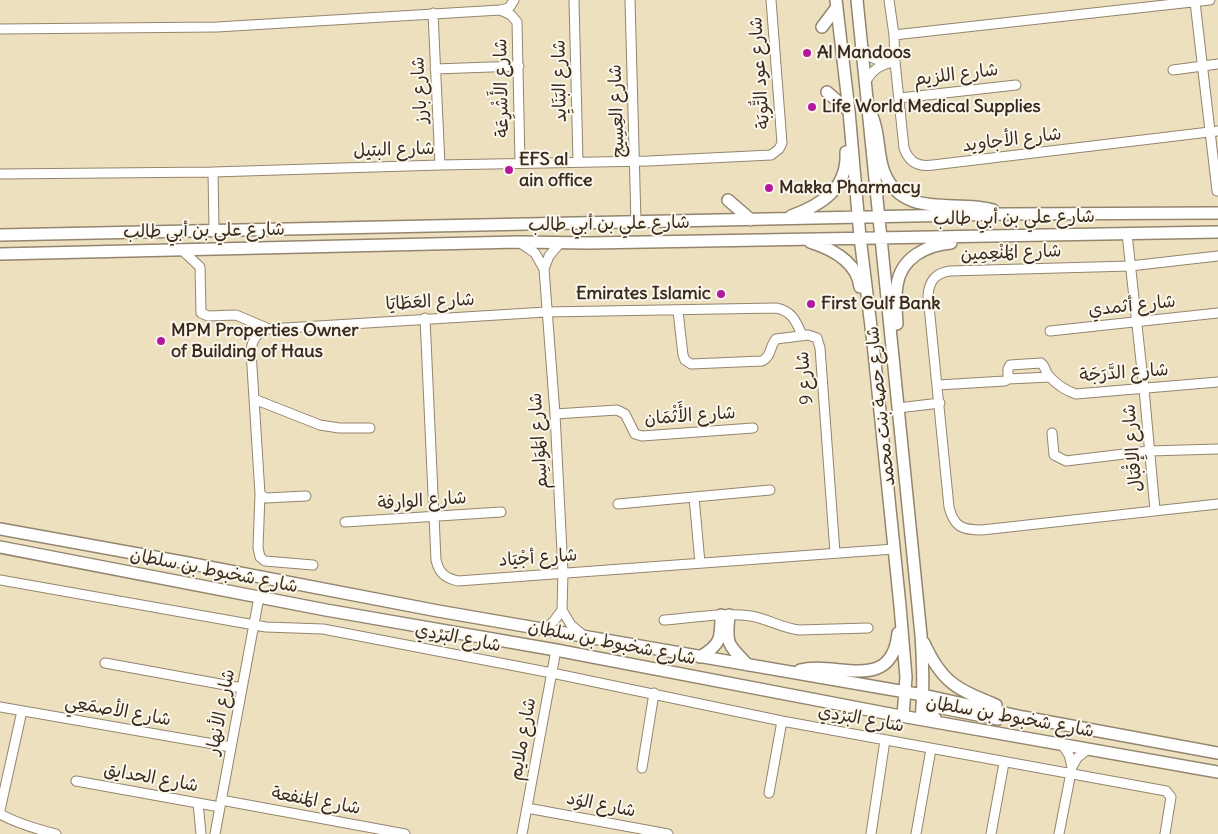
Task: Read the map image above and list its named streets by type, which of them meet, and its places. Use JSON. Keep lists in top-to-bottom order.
{
  "streets": {
    "main road": ["شارع علي بن أبي طالب", "شارع حصة بنت محمد", "شارع شخبوط بن سلطان"],
    "street": [
      "شارع عود التُّوبَة",
      "شارع اللزيم",
      "شارع البَنَايِد",
      "شارع الأَشْرِعَة",
      "شارع بارز",
      "شارع العِسِيج",
      "شارع الأجاويد",
      "شارع البتيل",
      "شارع المُنْعِمِين",
      "شارع العَطَايَا",
      "شارع أثمدي",
      "شارع الدَّرَجَة",
      "شارع 9",
      "شارع الأَثْمَان",
      "شارع المَوَاسِم",
      "شارع الإِقْبَال",
      "شارع الوارفة",
      "شارع أجْيَاد",
      "شارع البَرْدِي",
      "شارع الأصمَعِي",
      "شارع الأنهار",
      "شارع ملايم",
      "شارع الحدايق",
      "شارع المَنفعة",
      "شارع الوُد"
    ]
  },
  "crossings": [
    ["شارع عود التُّوبَة", "شارع البتيل"],
    ["شارع اللزيم", "شارع الأجاويد"],
    ["شارع البَنَايِد", "شارع البتيل"],
    ["شارع الأَشْرِعَة", "شارع البتيل"],
    ["شارع بارز", "شارع البتيل"],
    ["شارع العِسِيج", "شارع البتيل"],
    ["شارع العِسِيج", "شارع علي بن أبي طالب"],
    ["شارع علي بن أبي طالب", "شارع حصة بنت محمد"],
    ["شارع علي بن أبي طالب", "شارع الإِقْبَال"],
    ["شارع المُنْعِمِين", "شارع الإِقْبَال"],
    ["شارع العَطَايَا", "شارع 9"],
    ["شارع العَطَايَا", "شارع المَوَاسِم"],
    ["شارع العَطَايَا", "شارع أجْيَاد"],
    ["شارع أثمدي", "شارع الإِقْبَال"],
    ["شارع الدَّرَجَة", "شارع الإِقْبَال"],
    ["شارع 9", "شارع أجْيَاد"],
    ["شارع حصة بنت محمد", "شارع أجْيَاد"],
    ["شارع حصة بنت محمد", "شارع شخبوط بن سلطان"],
    ["شارع الأَثْمَان", "شارع المَوَاسِم"],
    ["شارع المَوَاسِم", "شارع أجْيَاد"],
    ["شارع الوارفة", "شارع أجْيَاد"],
    ["شارع شخبوط بن سلطان", "شارع الأنهار"],
    ["شارع شخبوط بن سلطان", "شارع ملايم"],
    ["شارع البَرْدِي", "شارع الأنهار"],
    ["شارع البَرْدِي", "شارع ملايم"],
    ["شارع الأصمَعِي", "شارع الأنهار"],
    ["شارع الأنهار", "شارع الحدايق"],
    ["شارع الأنهار", "شارع المَنفعة"],
    ["شارع ملايم", "شارع الوُد"],
    ["شارع الحدايق", "شارع المَنفعة"]
  ],
  "places": [
    "Al Mandoos",
    "Life World Medical Supplies",
    "EFS al ain office",
    "Makka Pharmacy",
    "Emirates Islamic",
    "First Gulf Bank",
    "MPM Properties Owner of Building of Haus"
  ]
}
